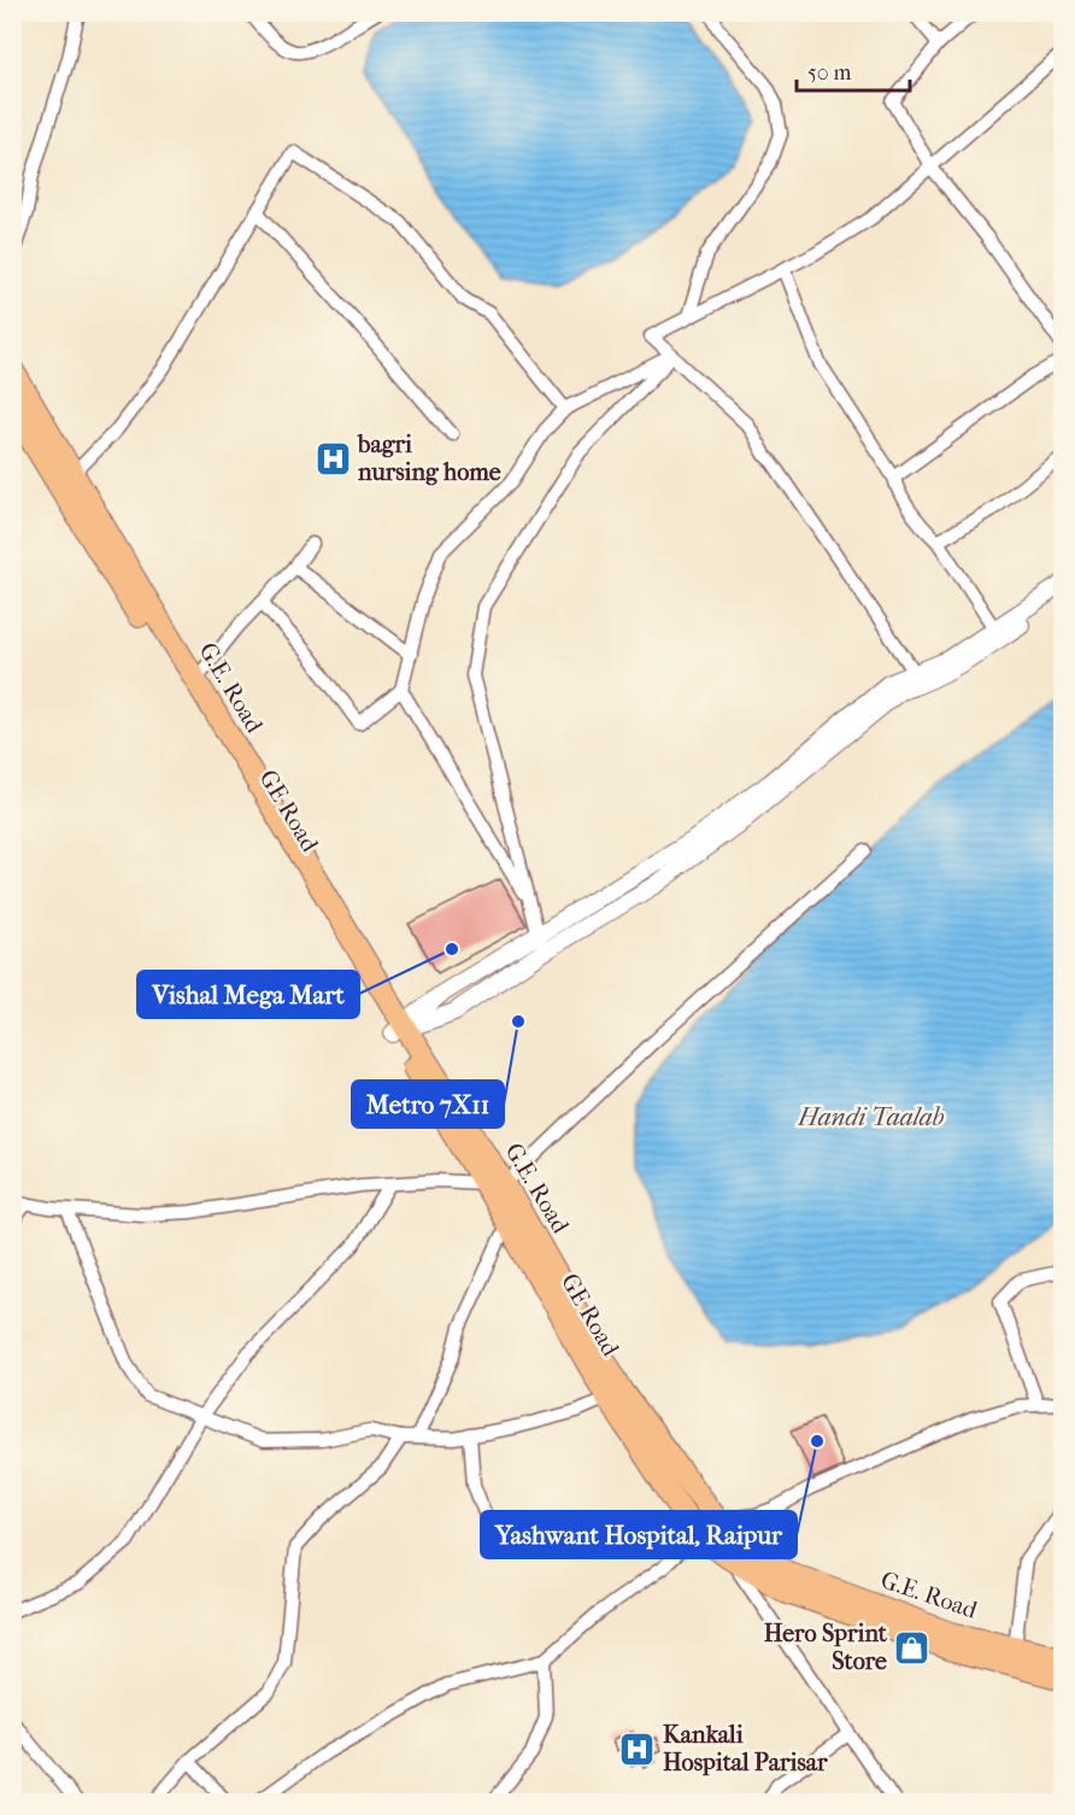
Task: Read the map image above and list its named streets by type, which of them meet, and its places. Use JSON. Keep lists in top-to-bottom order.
{
  "streets": {
    "main road": ["G.E. Road", "GE Road"]
  },
  "crossings": [
    ["G.E. Road", "GE Road"]
  ],
  "water": ["Handi Taalab"],
  "places": {
    "hospital": ["bagri nursing home", "Kankali Hospital Parisar"],
    "other": ["Vishal Mega Mart", "Metro 7X11", "Yashwant Hospital, Raipur"],
    "shop": ["Hero Sprint Store"]
  },
  "scale_bar": "50 m"
}
